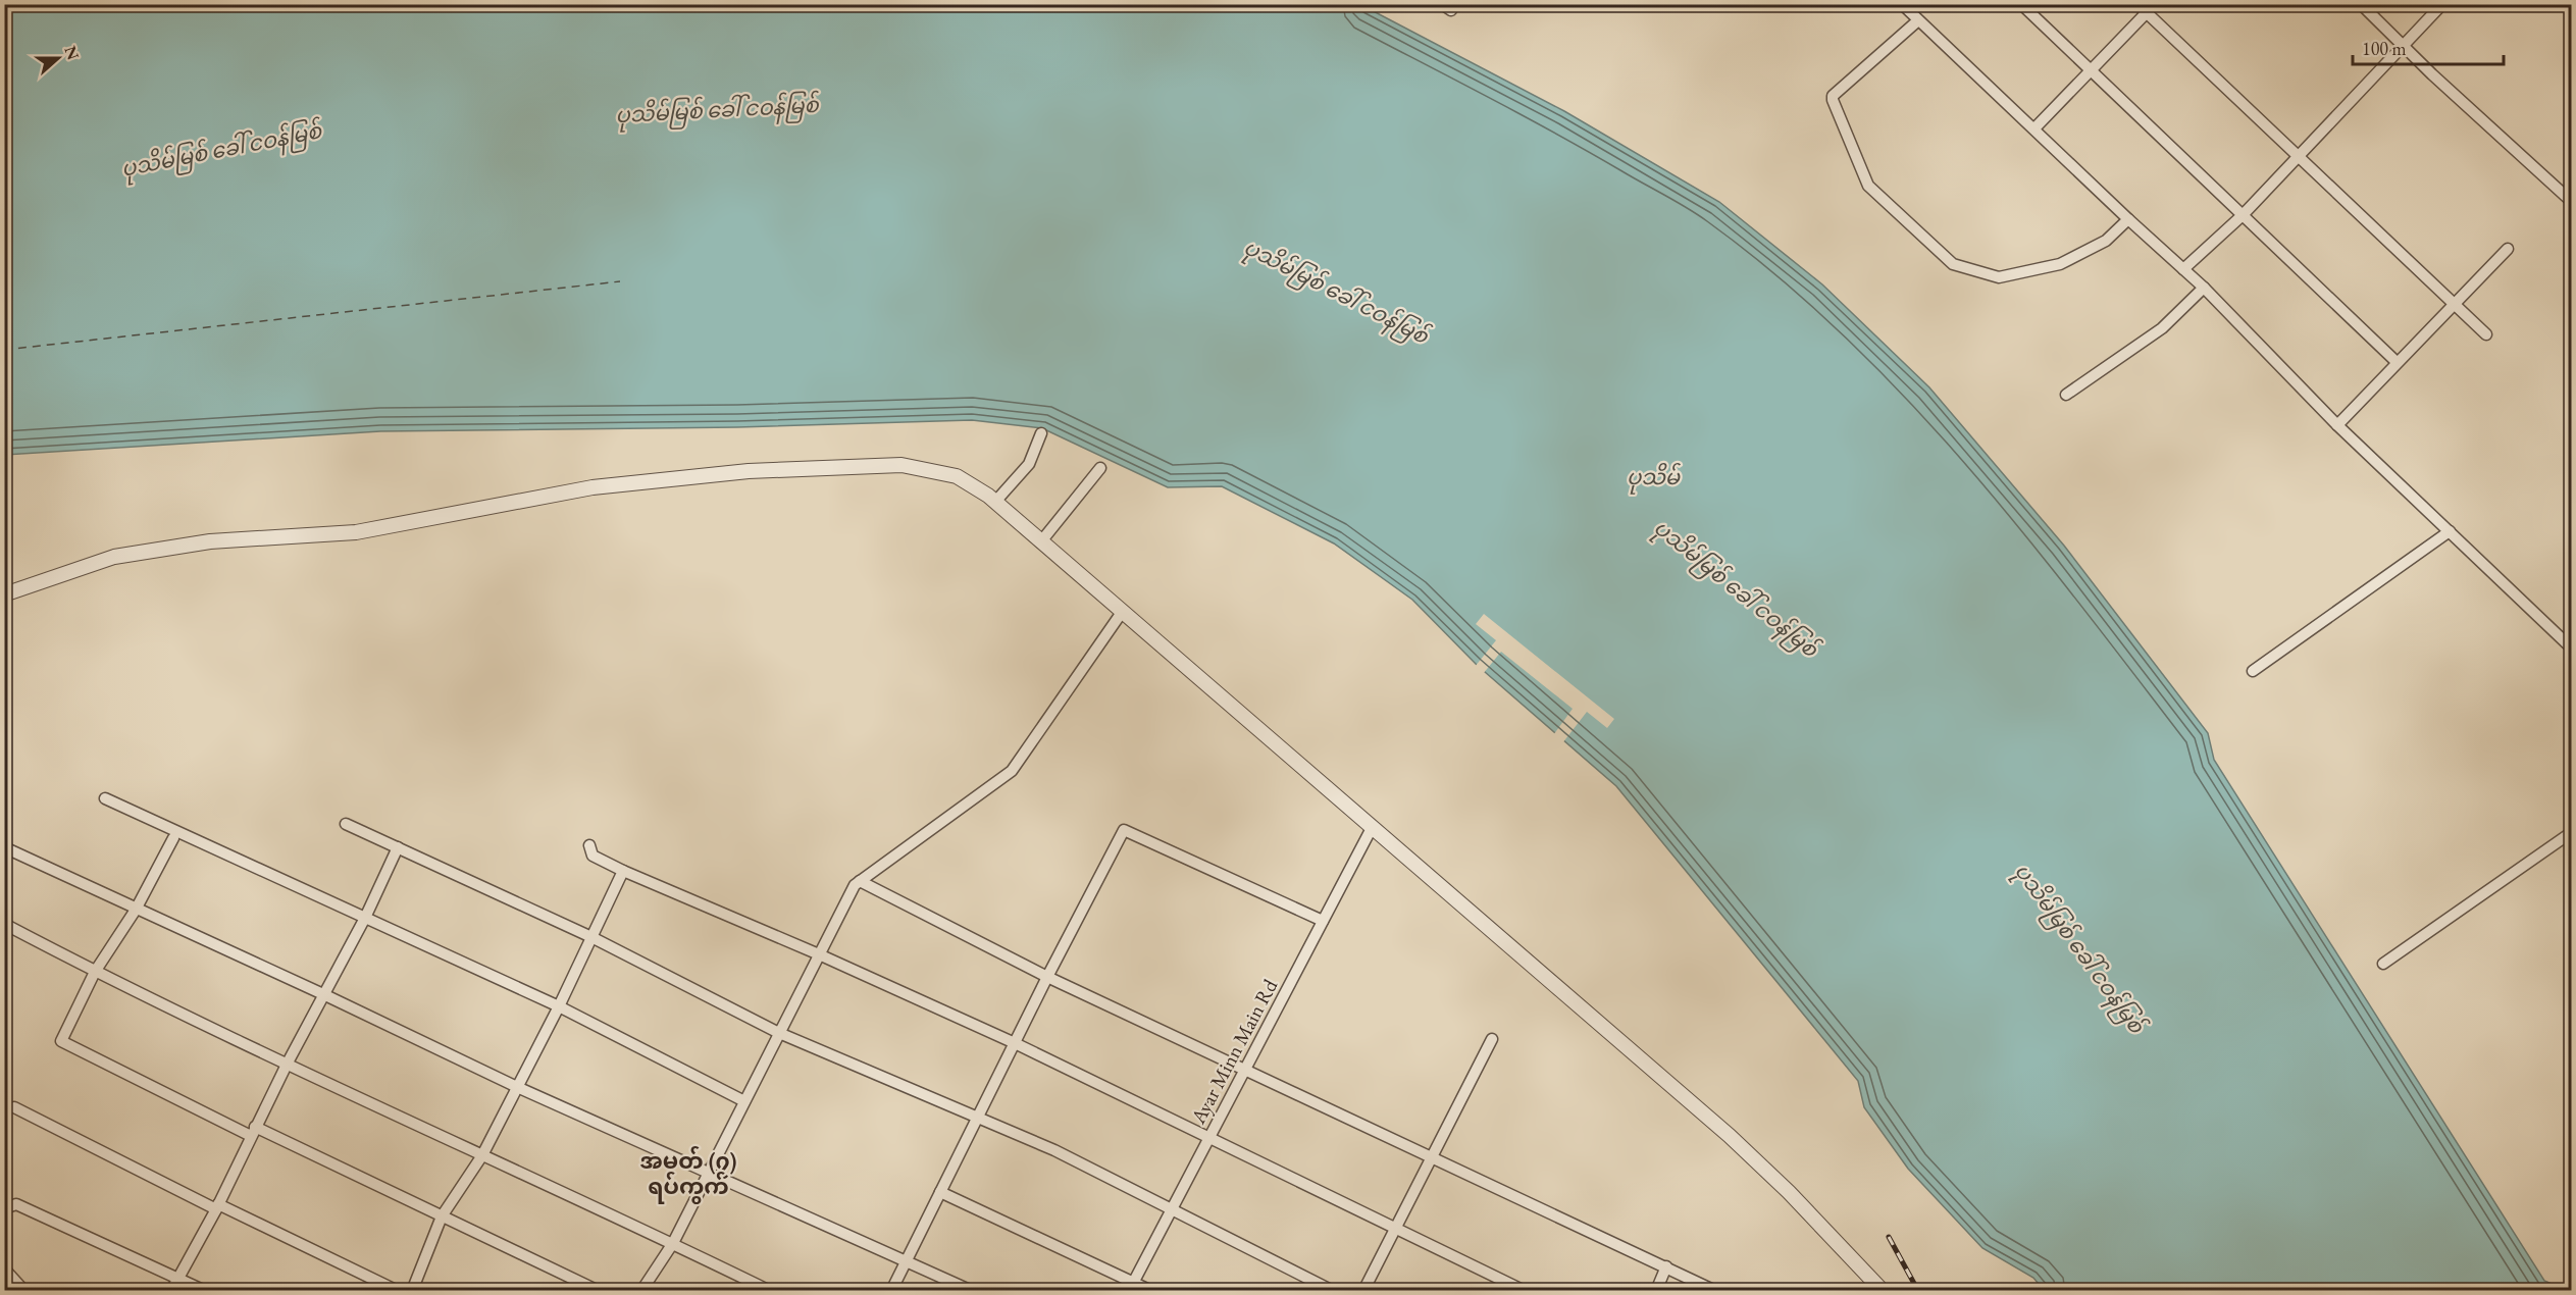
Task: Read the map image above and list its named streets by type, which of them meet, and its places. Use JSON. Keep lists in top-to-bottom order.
{
  "streets": {
    "street": ["Ayar Minn Main Rd"]
  },
  "districts": ["အမှတ် (၇) ရပ်ကွက်"],
  "water": ["ပုသိမ်မြစ် ခေါ် ငဝန်မြစ်", "ပုသိမ်"],
  "scale_bar": "100 m",
  "north": "right"
}
